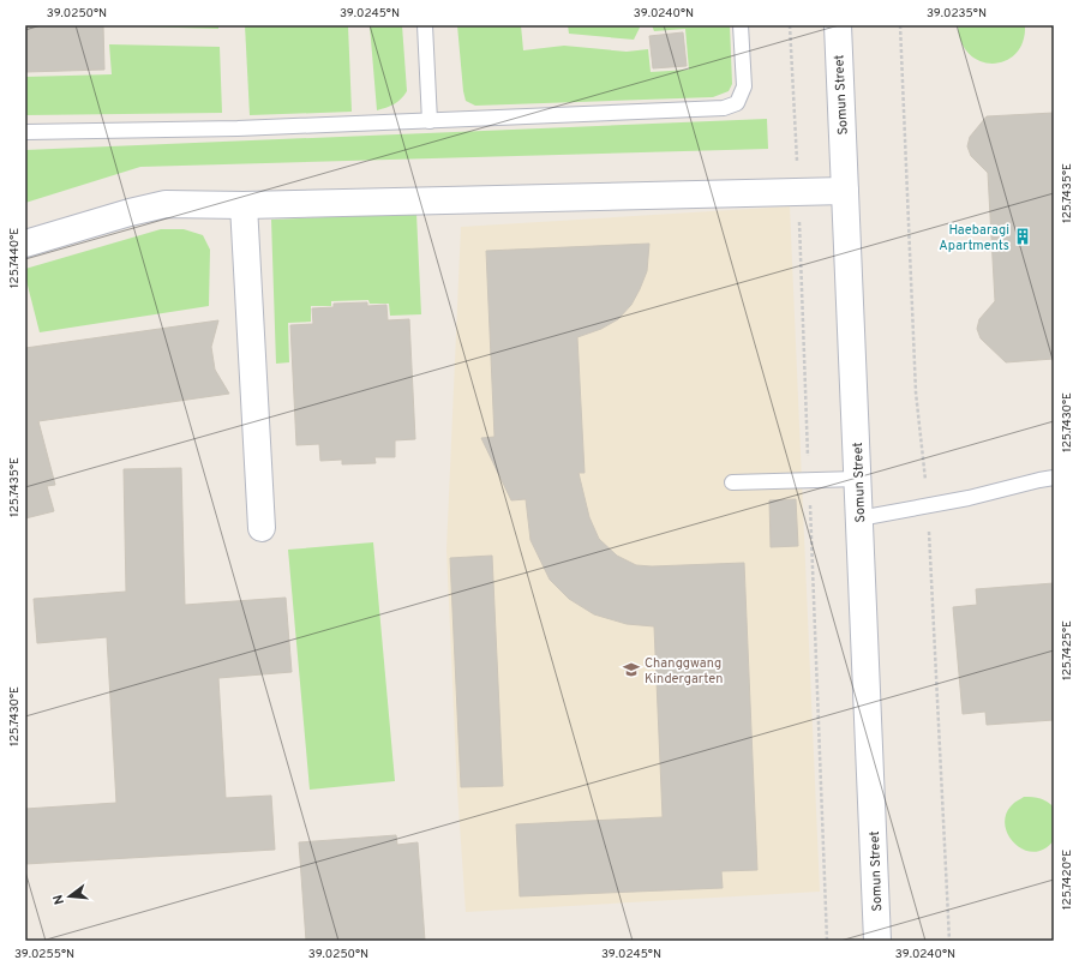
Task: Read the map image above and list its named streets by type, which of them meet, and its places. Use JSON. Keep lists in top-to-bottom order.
{
  "streets": {
    "street": ["Somun Street"]
  },
  "places": {
    "building": ["Haebaragi Apartments"],
    "school or university": ["Changgwang Kindergarten"]
  },
  "north": "left",
  "coordinates": [
    "39.0250°N",
    "39.0245°N",
    "39.0240°N",
    "39.0235°N",
    "125.7435°E",
    "125.7440°E",
    "125.7430°E",
    "125.7425°E",
    "125.7420°E",
    "39.0255°N"
  ]
}
